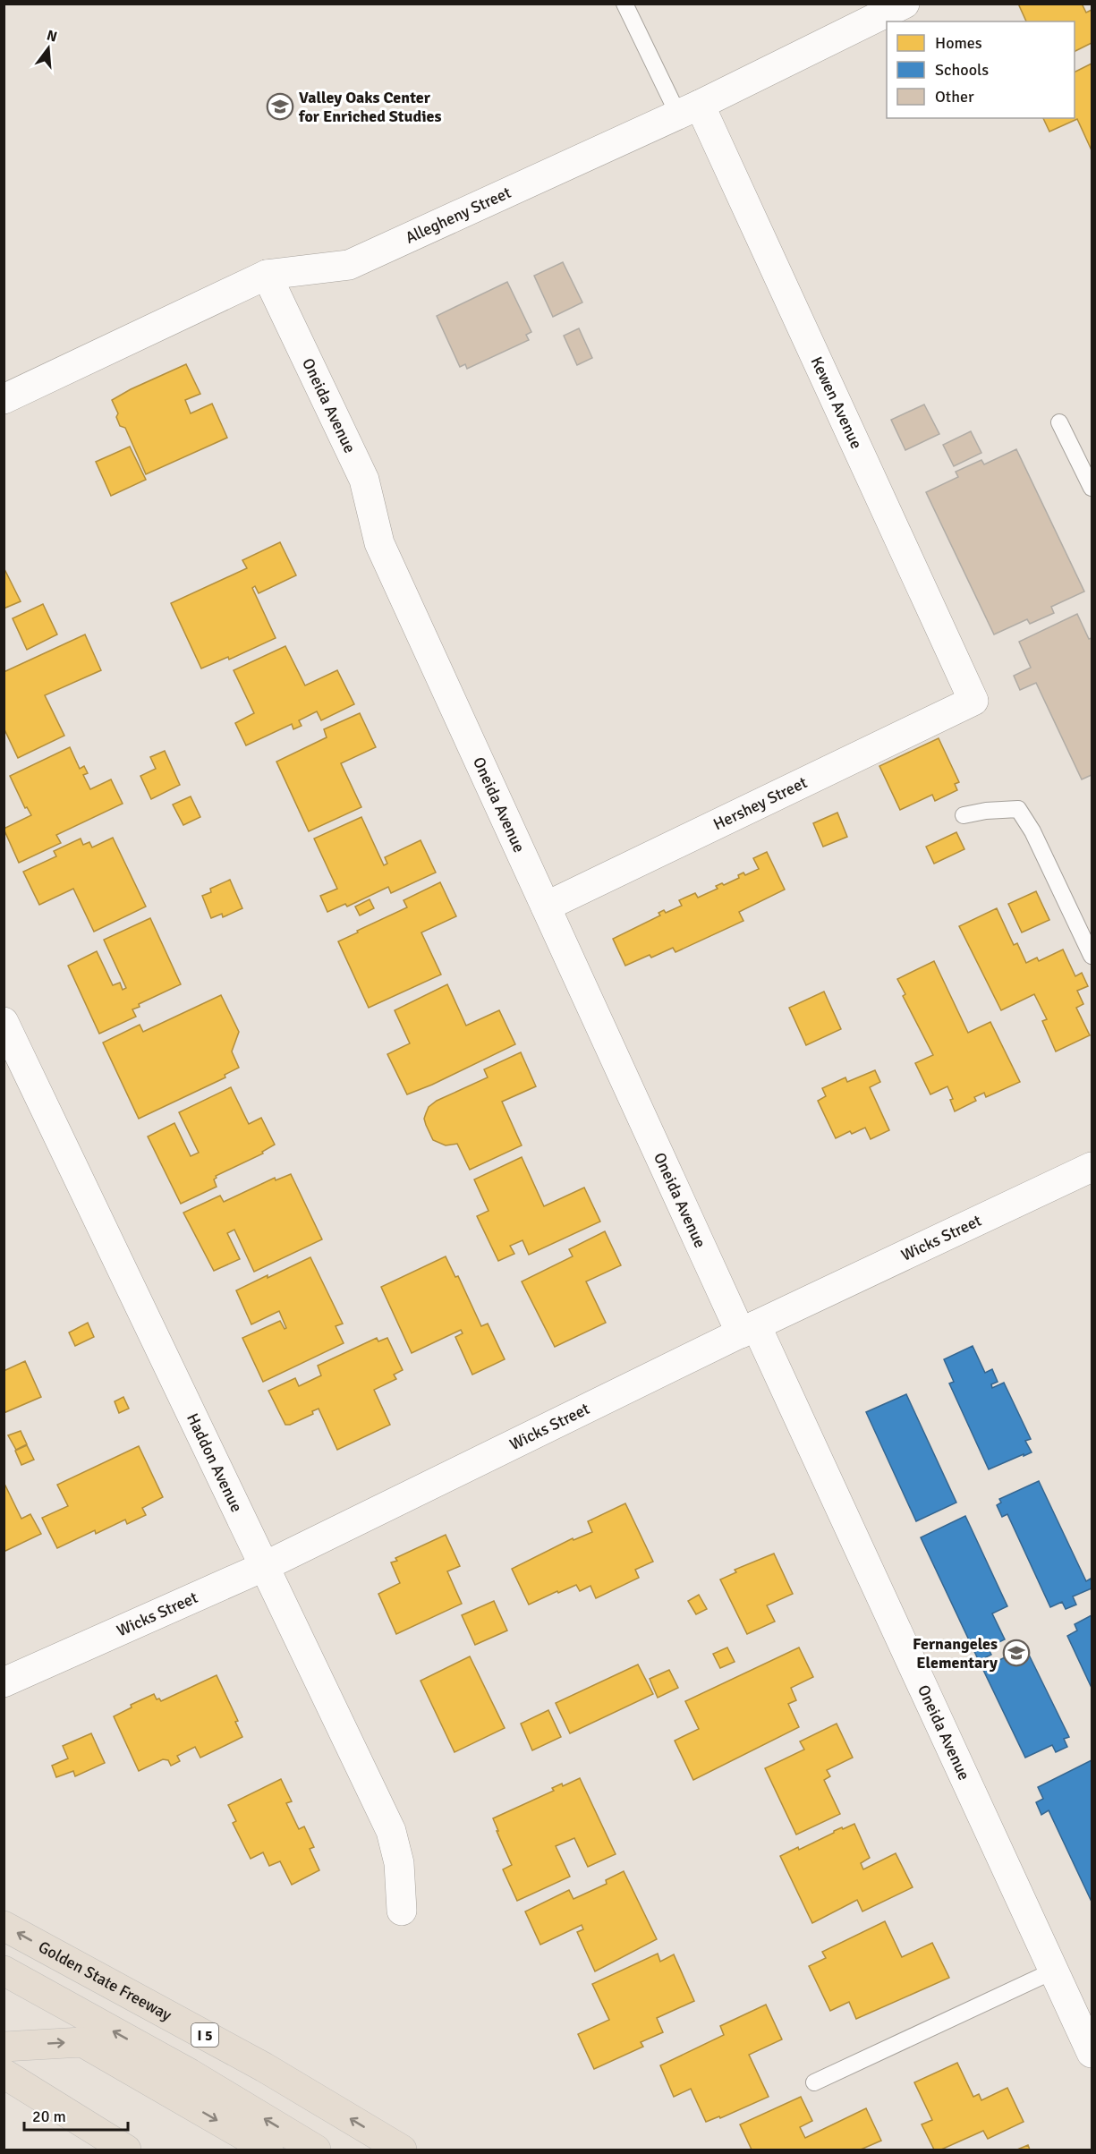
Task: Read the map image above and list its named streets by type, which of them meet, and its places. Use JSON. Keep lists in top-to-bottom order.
{
  "streets": {
    "highway": ["Golden State Freeway", "I 5"],
    "street": [
      "Allegheny Street",
      "Kewen Avenue",
      "Oneida Avenue",
      "Hershey Street",
      "Wicks Street",
      "Haddon Avenue"
    ]
  },
  "crossings": [
    ["Allegheny Street", "Kewen Avenue"],
    ["Allegheny Street", "Oneida Avenue"],
    ["Kewen Avenue", "Hershey Street"],
    ["Oneida Avenue", "Hershey Street"],
    ["Oneida Avenue", "Wicks Street"],
    ["Wicks Street", "Haddon Avenue"]
  ],
  "places": {
    "school or university": ["Valley Oaks Center for Enriched Studies", "Fernangeles Elementary"]
  },
  "legend": ["Homes", "Schools", "Other"],
  "scale_bar": "20 m",
  "north": "top"
}
